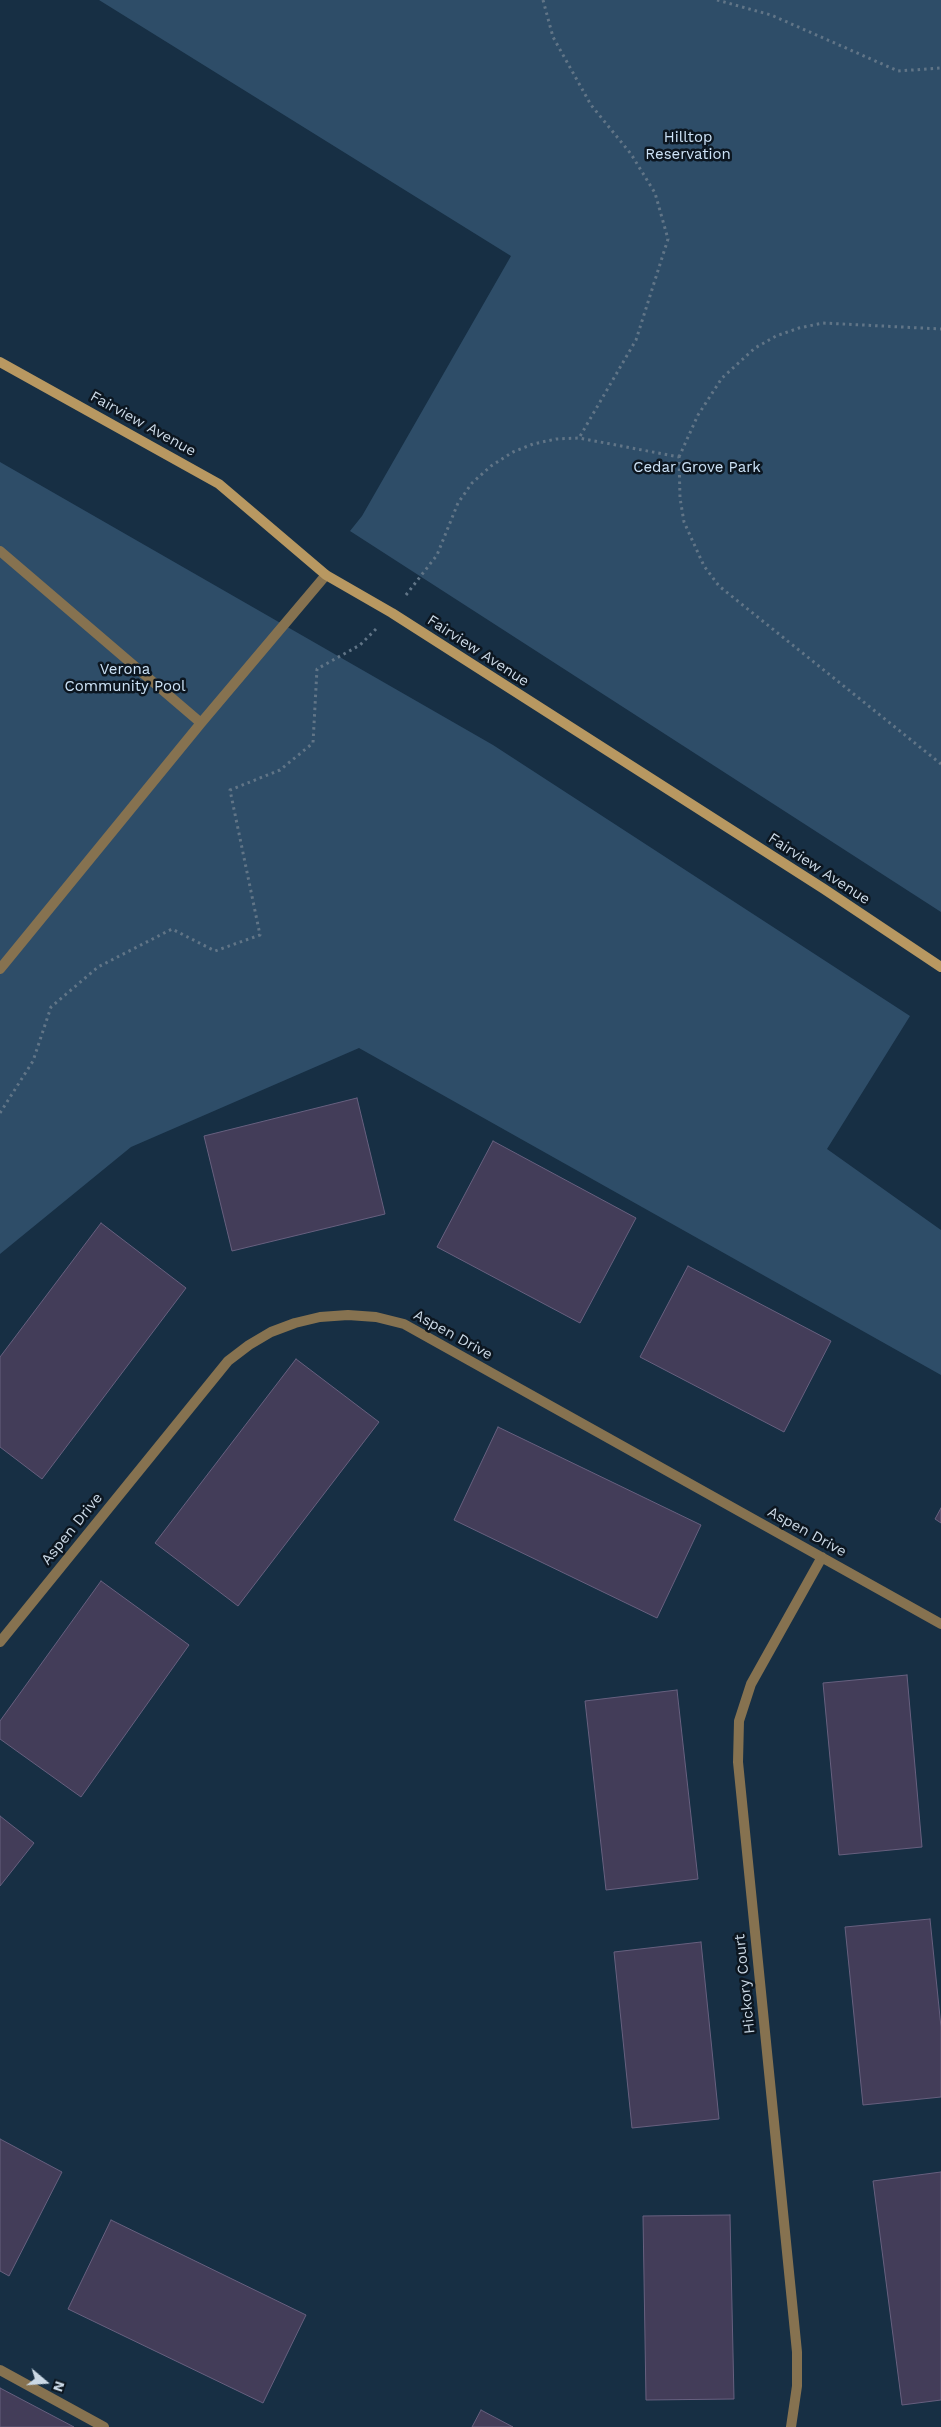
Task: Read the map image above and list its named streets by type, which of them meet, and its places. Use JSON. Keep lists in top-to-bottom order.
{
  "streets": {
    "main road": ["Fairview Avenue"],
    "street": ["Aspen Drive", "Hickory Court"]
  },
  "crossings": [
    ["Aspen Drive", "Hickory Court"]
  ],
  "parks": ["Hilltop Reservation", "Cedar Grove Park", "Verona Community Pool"],
  "north": "right"
}
